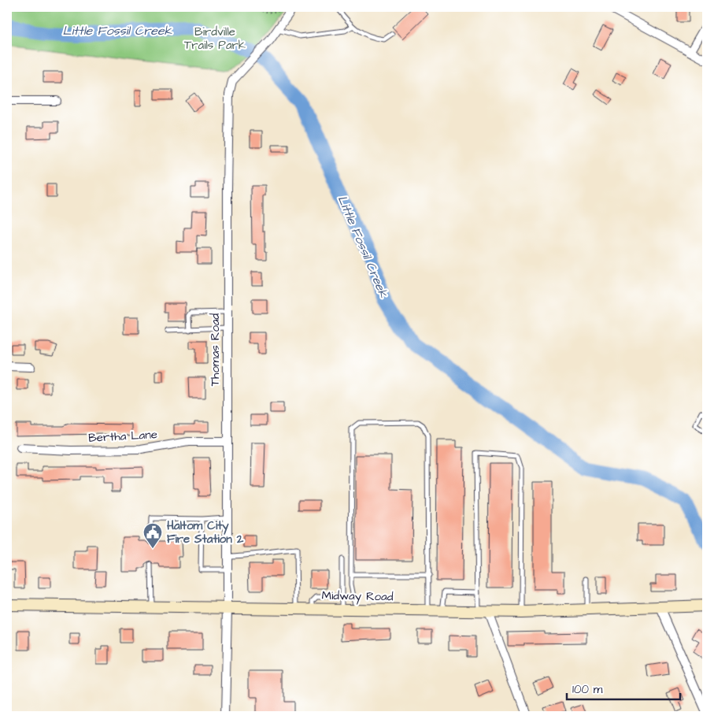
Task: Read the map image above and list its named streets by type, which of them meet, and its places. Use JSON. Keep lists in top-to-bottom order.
{
  "streets": {
    "main road": ["Midway Road"],
    "street": ["Thomas Road", "Bertha Lane"]
  },
  "crossings": [
    ["Thomas Road", "Bertha Lane"],
    ["Thomas Road", "Midway Road"]
  ],
  "water": ["Little Fossil Creek"],
  "parks": ["Birdville Trails Park"],
  "places": {
    "public building": ["Haltom City Fire Station 2"]
  },
  "scale_bar": "100 m"
}
